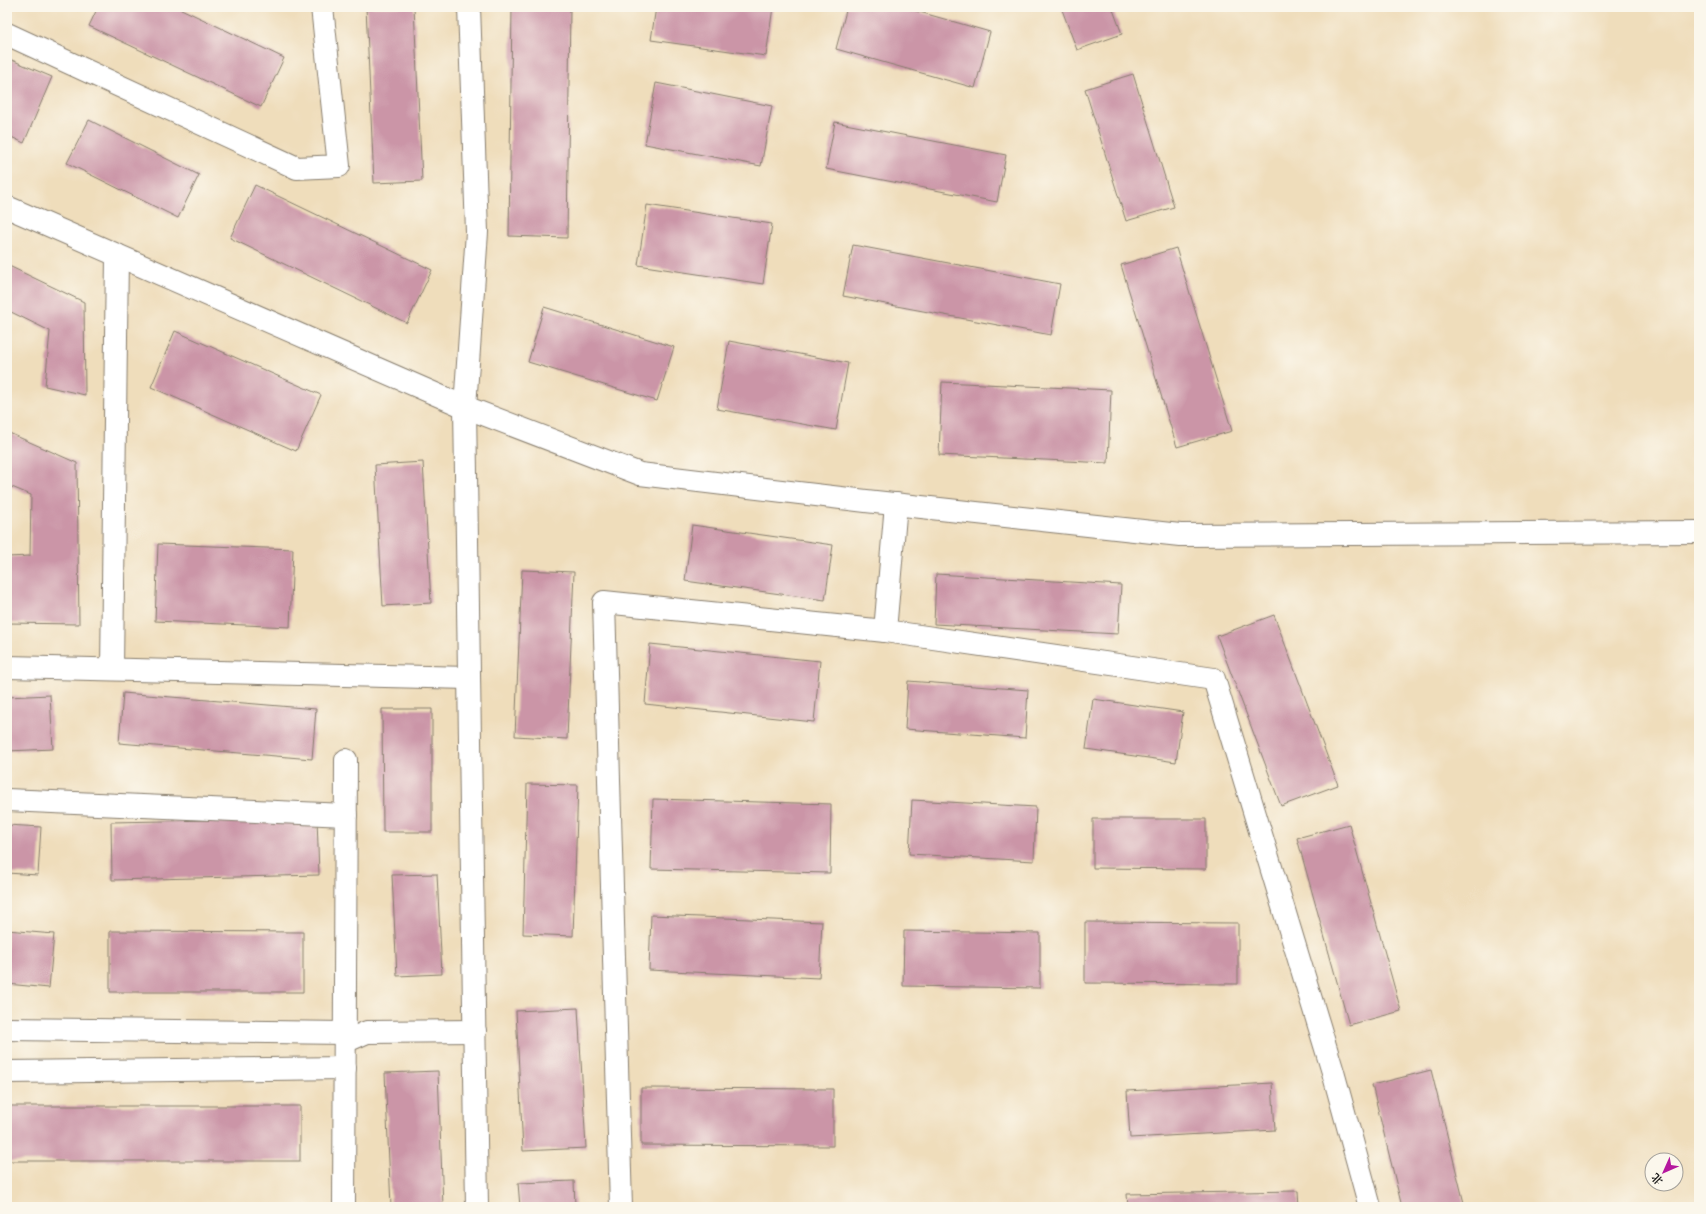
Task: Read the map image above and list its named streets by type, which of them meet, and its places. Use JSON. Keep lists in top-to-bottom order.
{
  "north": "bottom left"
}
